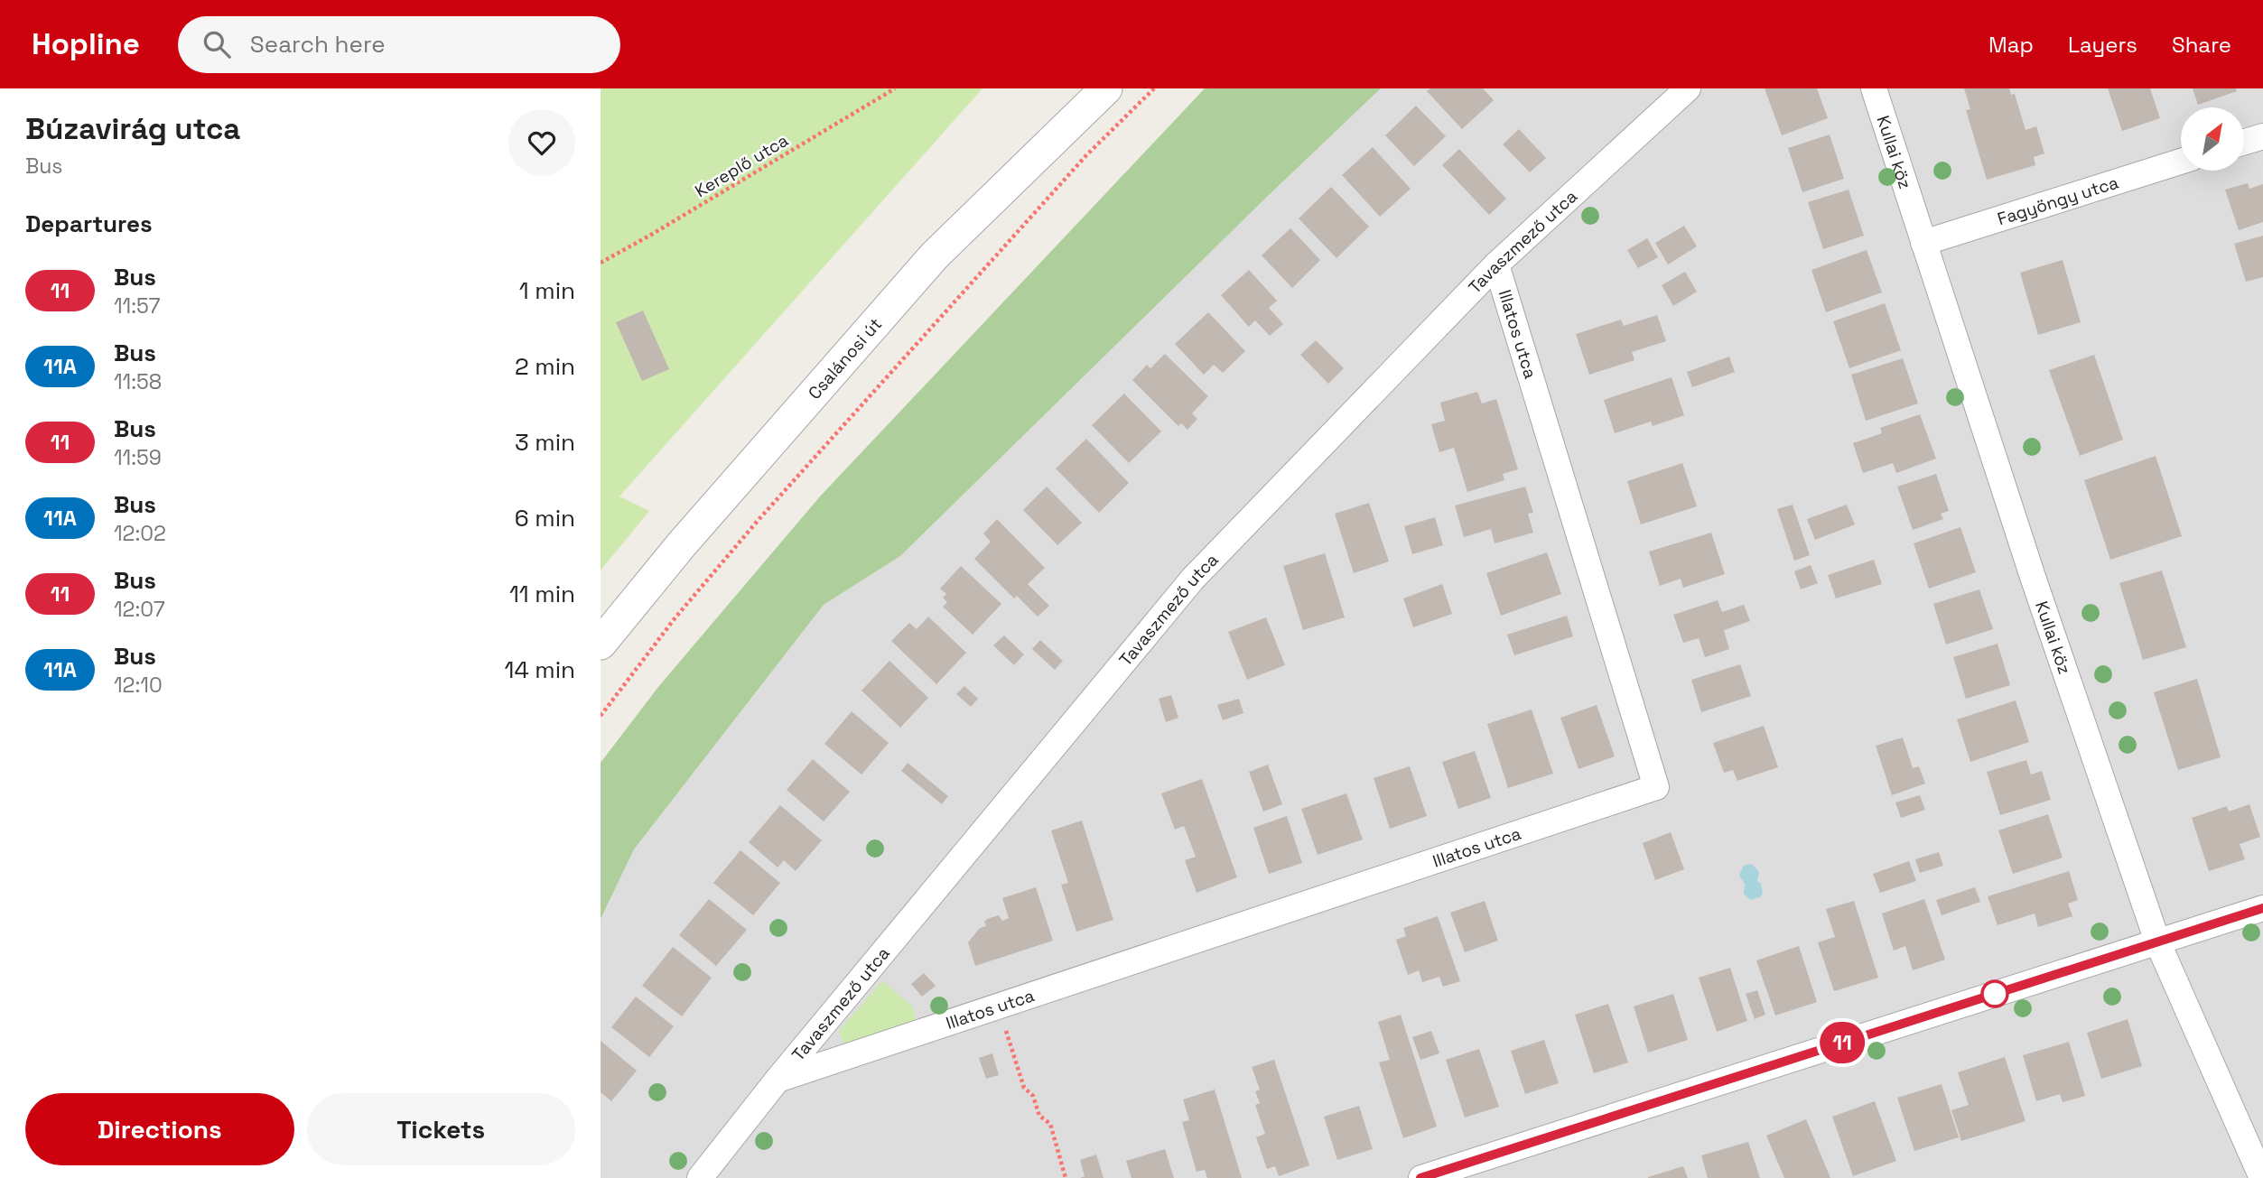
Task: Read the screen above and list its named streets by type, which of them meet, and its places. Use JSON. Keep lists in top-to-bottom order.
{
  "streets": {
    "street": [
      "Kullai köz",
      "Fagyöngy utca",
      "Tavaszmező utca",
      "Illatos utca",
      "Csalánosi út"
    ],
    "path": ["Kereplő utca"]
  },
  "crossings": [
    ["Kullai köz", "Fagyöngy utca"],
    ["Tavaszmező utca", "Illatos utca"]
  ],
  "lines": ["bus line 11"],
  "north": "top right",
  "page": {
    "header": "Hopline",
    "search": "Search here",
    "nav": ["Map", "Layers", "Share"],
    "heading": [
      ["Búzavirág utca", "Bus"],
      "Departures"
    ],
    "on_map": "11",
    "list": [
      {
        "mark": "11",
        "name": "Bus",
        "note": "11:57",
        "value": "1 min"
      },
      {
        "mark": "11A",
        "name": "Bus",
        "note": "11:58",
        "value": "2 min"
      },
      {
        "mark": "11",
        "name": "Bus",
        "note": "11:59",
        "value": "3 min"
      },
      {
        "mark": "11A",
        "name": "Bus",
        "note": "12:02",
        "value": "6 min"
      },
      {
        "mark": "11",
        "name": "Bus",
        "note": "12:07",
        "value": "11 min"
      },
      {
        "mark": "11A",
        "name": "Bus",
        "note": "12:10",
        "value": "14 min"
      }
    ],
    "buttons": ["Directions", "Tickets"]
  }
}
